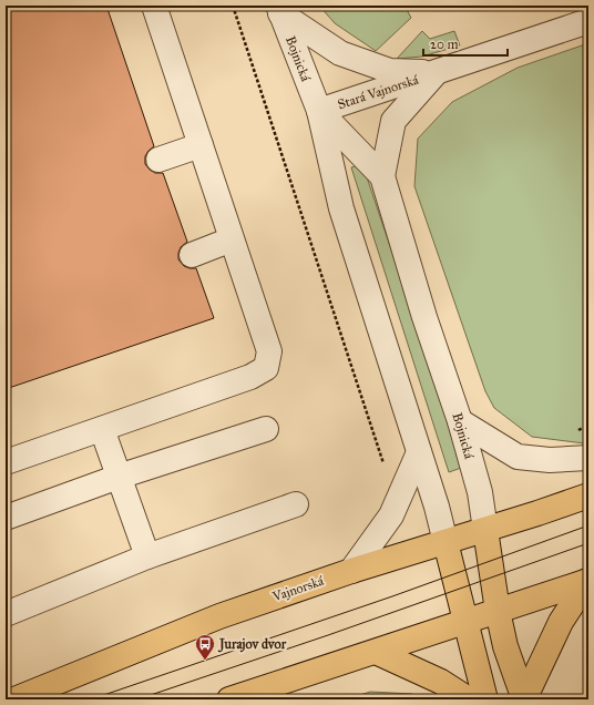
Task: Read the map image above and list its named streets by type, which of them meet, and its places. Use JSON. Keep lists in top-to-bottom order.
{
  "streets": {
    "main road": ["Bojnická", "Vajnorská"],
    "street": ["Stará Vajnorská"]
  },
  "crossings": [
    ["Bojnická", "Stará Vajnorská"],
    ["Bojnická", "Vajnorská"]
  ],
  "places": {
    "bus stop": ["Jurajov dvor"]
  },
  "scale_bar": "20 m"
}
